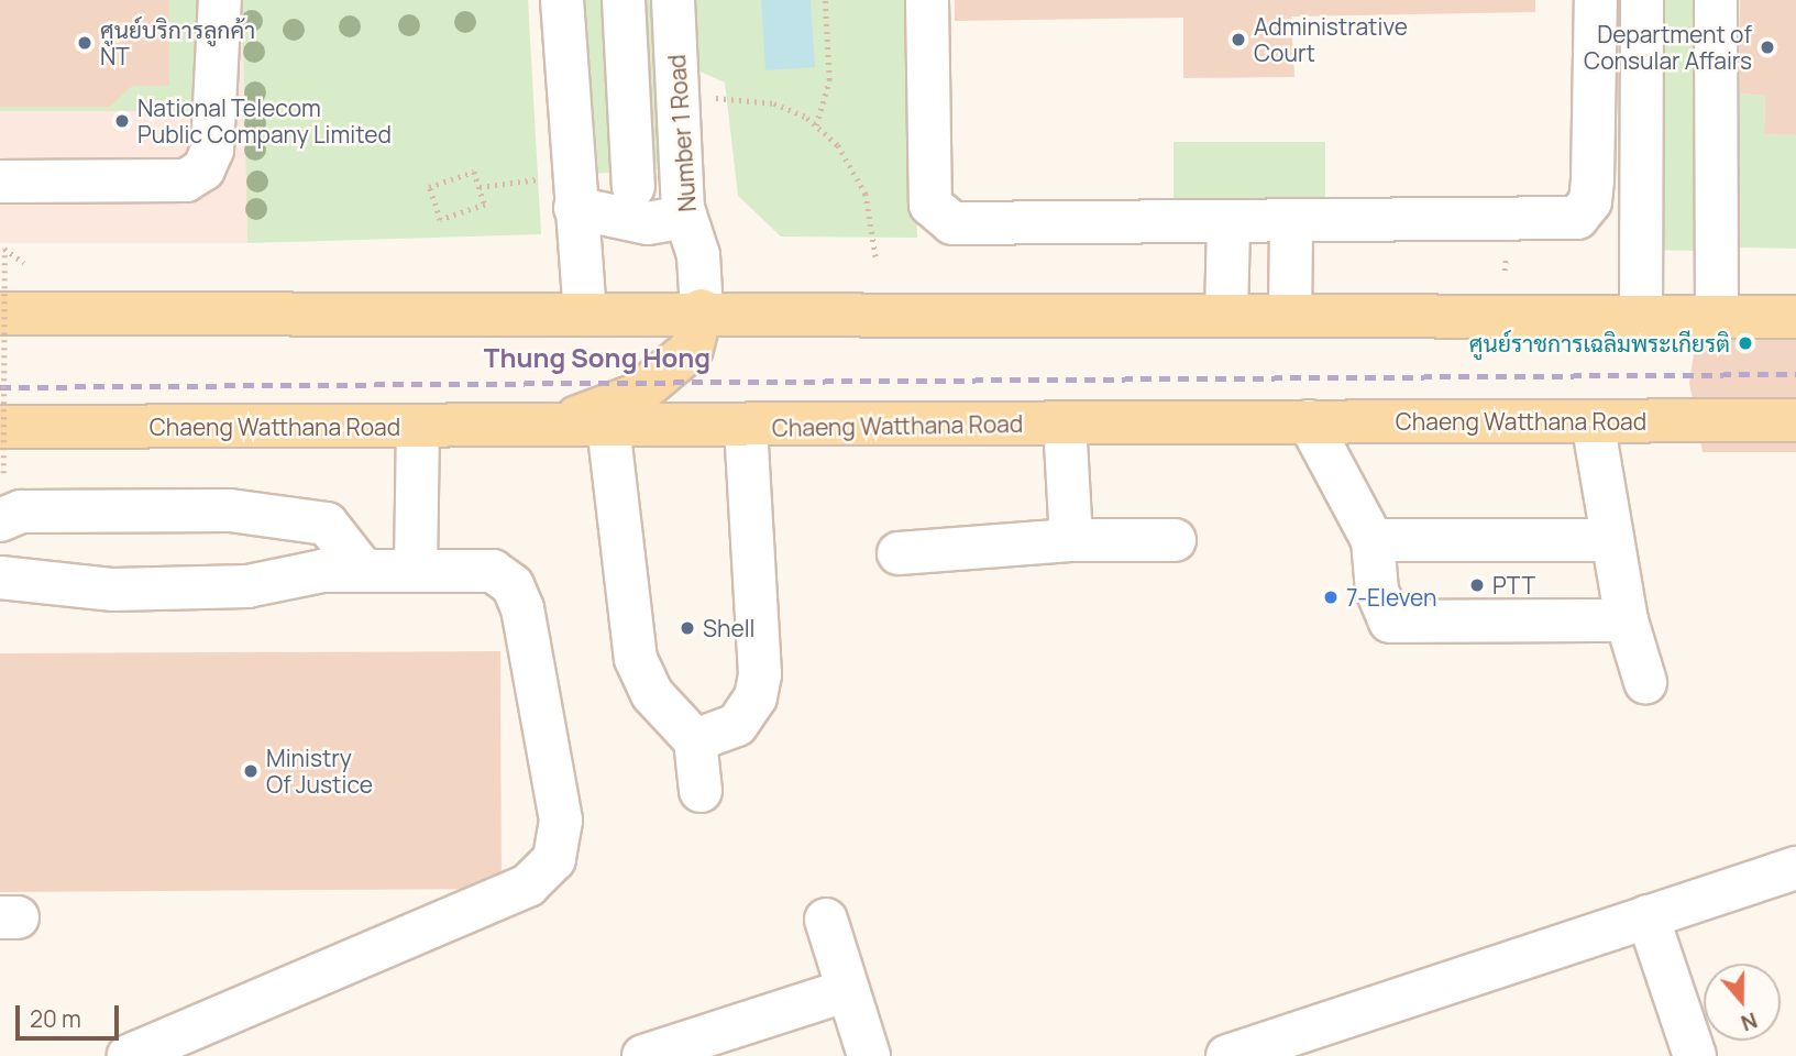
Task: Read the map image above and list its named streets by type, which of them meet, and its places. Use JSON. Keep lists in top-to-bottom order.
{
  "streets": {
    "main road": ["Chaeng Watthana Road"],
    "street": ["Number 1 Road"]
  },
  "districts": ["Thung Song Hong"],
  "places": [
    "Administrative Court",
    "ศูนย์บริการลูกค้า NT",
    "Department of Consular Affairs",
    "National Telecom Public Company Limited",
    "ศูนย์ราชการเฉลิมพระเกียรติ",
    "PTT",
    "7-Eleven",
    "Shell",
    "Ministry Of Justice"
  ],
  "scale_bar": "20 m",
  "north": "bottom"
}
